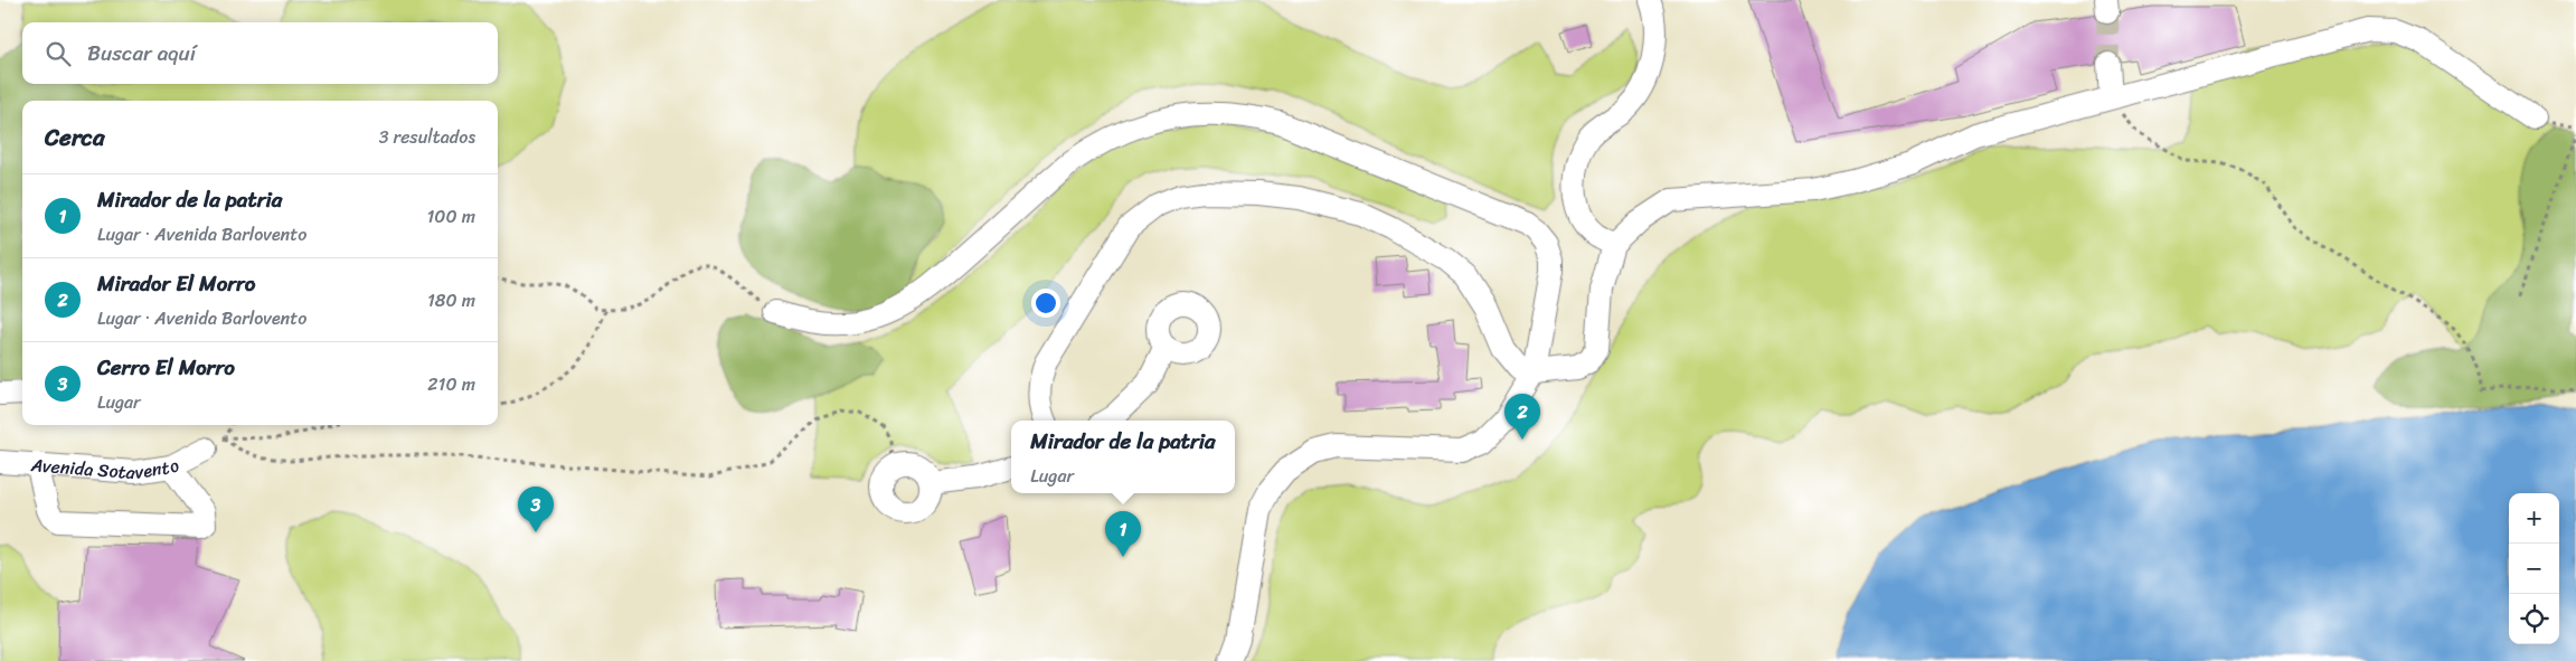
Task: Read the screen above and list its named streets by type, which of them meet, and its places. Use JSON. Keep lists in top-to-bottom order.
{
  "streets": {
    "street": ["Avenida Sotavento"]
  },
  "page": {
    "search": "Buscar aquí",
    "heading": ["Cerca", "3 resultados"],
    "list": [
      {
        "mark": "1",
        "name": "Mirador de la patria",
        "note": "Lugar · Avenida Barlovento",
        "value": "100 m"
      },
      {
        "mark": "2",
        "name": "Mirador El Morro",
        "note": "Lugar · Avenida Barlovento",
        "value": "180 m"
      },
      {
        "mark": "3",
        "name": "Cerro El Morro",
        "note": "Lugar",
        "value": "210 m"
      }
    ],
    "pins": ["2", "3", "1"],
    "popup": ["Mirador de la patria", "Lugar"],
    "map_buttons": ["+", "−"]
  }
}
